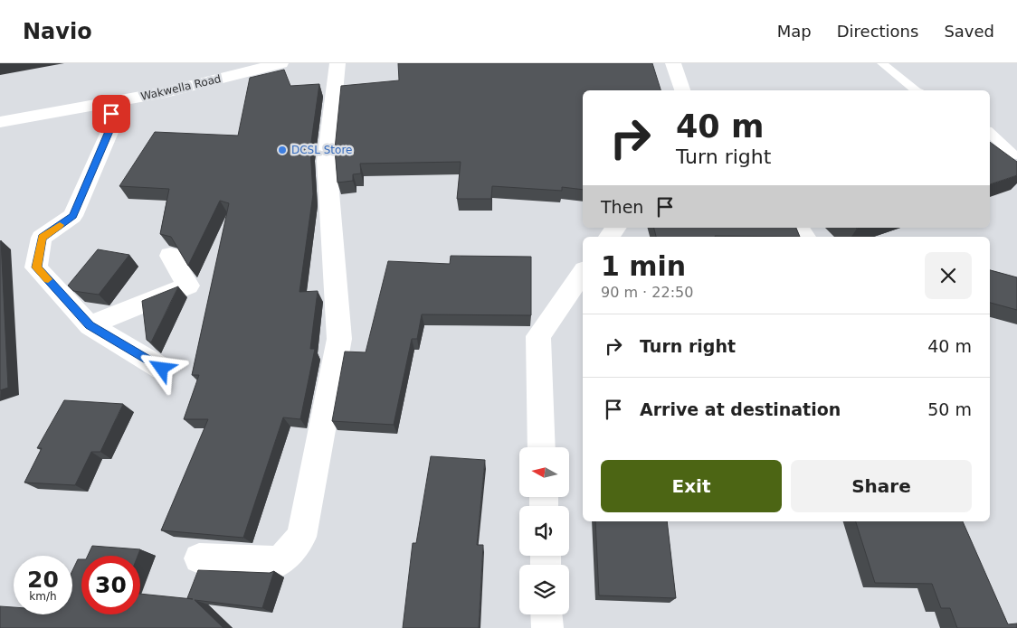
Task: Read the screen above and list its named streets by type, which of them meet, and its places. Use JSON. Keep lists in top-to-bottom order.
{
  "streets": {
    "street": ["Wakwella Road"]
  },
  "places": ["DCSL Store"],
  "north": "left",
  "page": {
    "header": "Navio",
    "nav": ["Map", "Directions", "Saved"],
    "turn": ["40 m", "Turn right"],
    "then": "Then",
    "heading": ["1 min", "90 m · 22:50"],
    "list": [
      {
        "name": "Turn right",
        "value": "40 m"
      },
      {
        "name": "Arrive at destination",
        "value": "50 m"
      }
    ],
    "buttons": ["Exit", "Share"],
    "speed": "20 km/h",
    "limit": "30"
  }
}
